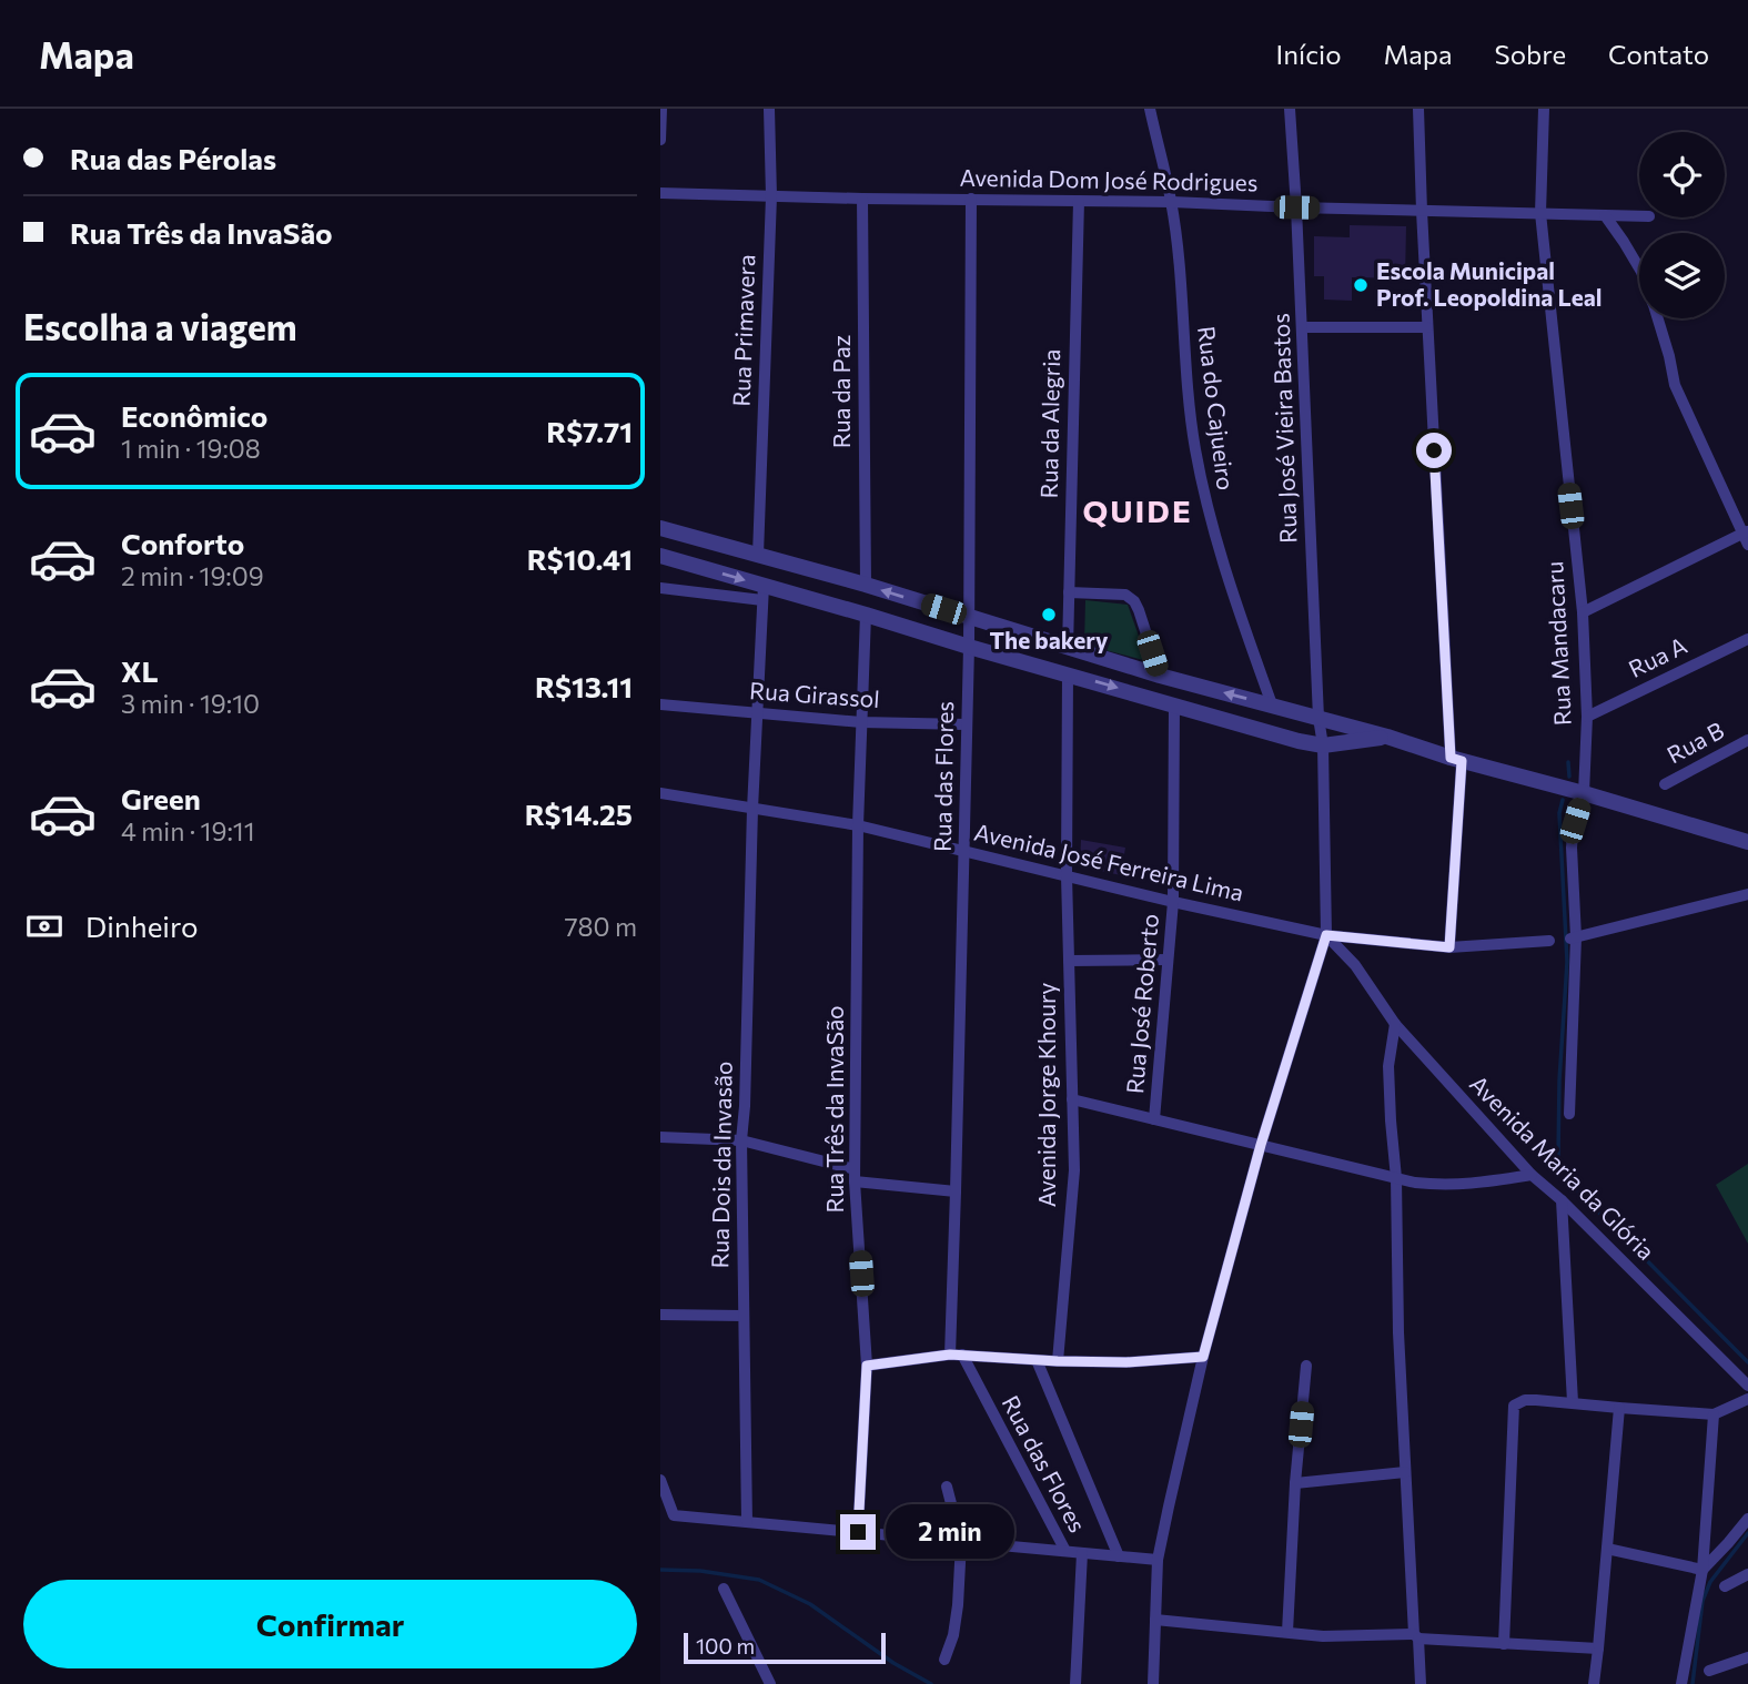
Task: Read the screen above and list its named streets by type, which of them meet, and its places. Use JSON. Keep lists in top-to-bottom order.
{
  "streets": {
    "street": [
      "Avenida Dom José Rodrigues",
      "Rua Primavera",
      "Rua da Paz",
      "Rua do Cajueiro",
      "Rua da Alegria",
      "Rua José Vieira Bastos",
      "Rua Mandacaru",
      "Rua A",
      "Rua Girassol",
      "Rua B",
      "Rua das Flores",
      "Avenida José Ferreira Lima",
      "Rua José Roberto",
      "Avenida Jorge Khoury",
      "Rua Três da InvaSão",
      "Rua Dois da Invasão",
      "Avenida Maria da Glória"
    ]
  },
  "crossings": [
    ["Avenida Dom José Rodrigues", "Rua Primavera"],
    ["Avenida Dom José Rodrigues", "Rua da Paz"],
    ["Avenida Dom José Rodrigues", "Rua do Cajueiro"],
    ["Avenida Dom José Rodrigues", "Rua da Alegria"],
    ["Avenida Dom José Rodrigues", "Rua José Vieira Bastos"],
    ["Avenida Dom José Rodrigues", "Rua Mandacaru"],
    ["Avenida Dom José Rodrigues", "Rua das Flores"],
    ["Rua José Vieira Bastos", "Avenida José Ferreira Lima"],
    ["Rua José Vieira Bastos", "Avenida Maria da Glória"],
    ["Rua Mandacaru", "Rua A"],
    ["Rua Girassol", "Rua das Flores"],
    ["Rua das Flores", "Avenida José Ferreira Lima"],
    ["Avenida José Ferreira Lima", "Rua José Roberto"],
    ["Avenida José Ferreira Lima", "Avenida Jorge Khoury"],
    ["Avenida José Ferreira Lima", "Rua Três da InvaSão"],
    ["Avenida José Ferreira Lima", "Rua Dois da Invasão"],
    ["Avenida José Ferreira Lima", "Avenida Maria da Glória"]
  ],
  "districts": ["QUIDE"],
  "places": ["Escola Municipal Prof. Leopoldina Leal", "The bakery"],
  "scale_bar": "100 m",
  "page": {
    "header": "Mapa",
    "nav": [
      "Início",
      "Mapa",
      "Sobre",
      "Contato"
    ],
    "banner": ["Rua das Pérolas", "Rua Três da InvaSão"],
    "heading": "Escolha a viagem",
    "list": [
      {
        "name": "Econômico",
        "note": "1 min · 19:08",
        "value": "R$7.71"
      },
      {
        "name": "Conforto",
        "note": "2 min · 19:09",
        "value": "R$10.41"
      },
      {
        "name": "XL",
        "note": "3 min · 19:10",
        "value": "R$13.11"
      },
      {
        "name": "Green",
        "note": "4 min · 19:11",
        "value": "R$14.25"
      }
    ],
    "pay": ["Dinheiro", "780 m"],
    "bubble": "2 min",
    "buttons": "Confirmar",
    "scale": "100 m"
  }
}
